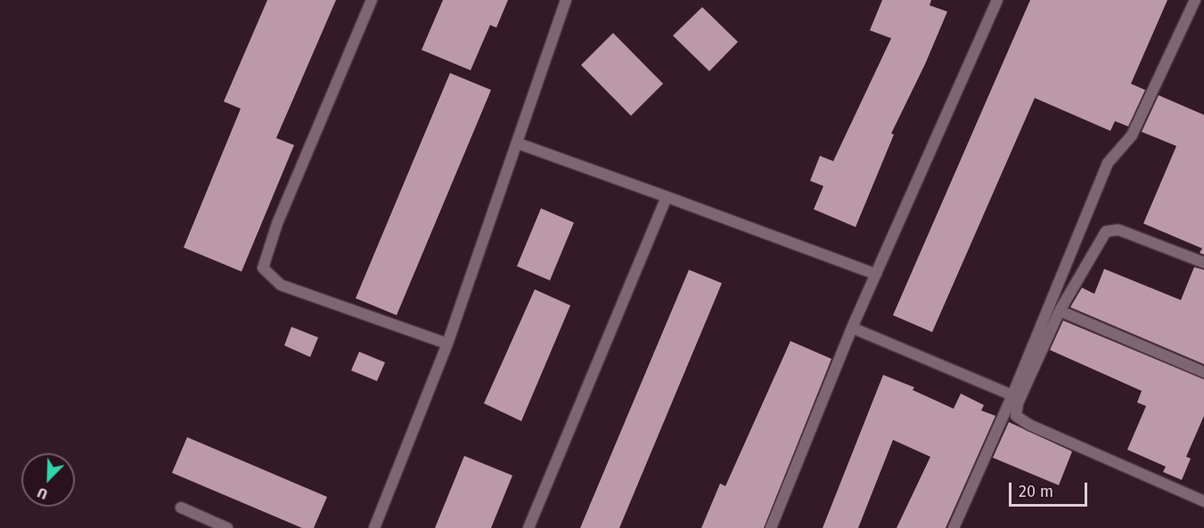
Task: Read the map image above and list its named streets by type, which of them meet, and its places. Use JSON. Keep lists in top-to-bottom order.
{
  "scale_bar": "20 m",
  "north": "bottom left"
}
